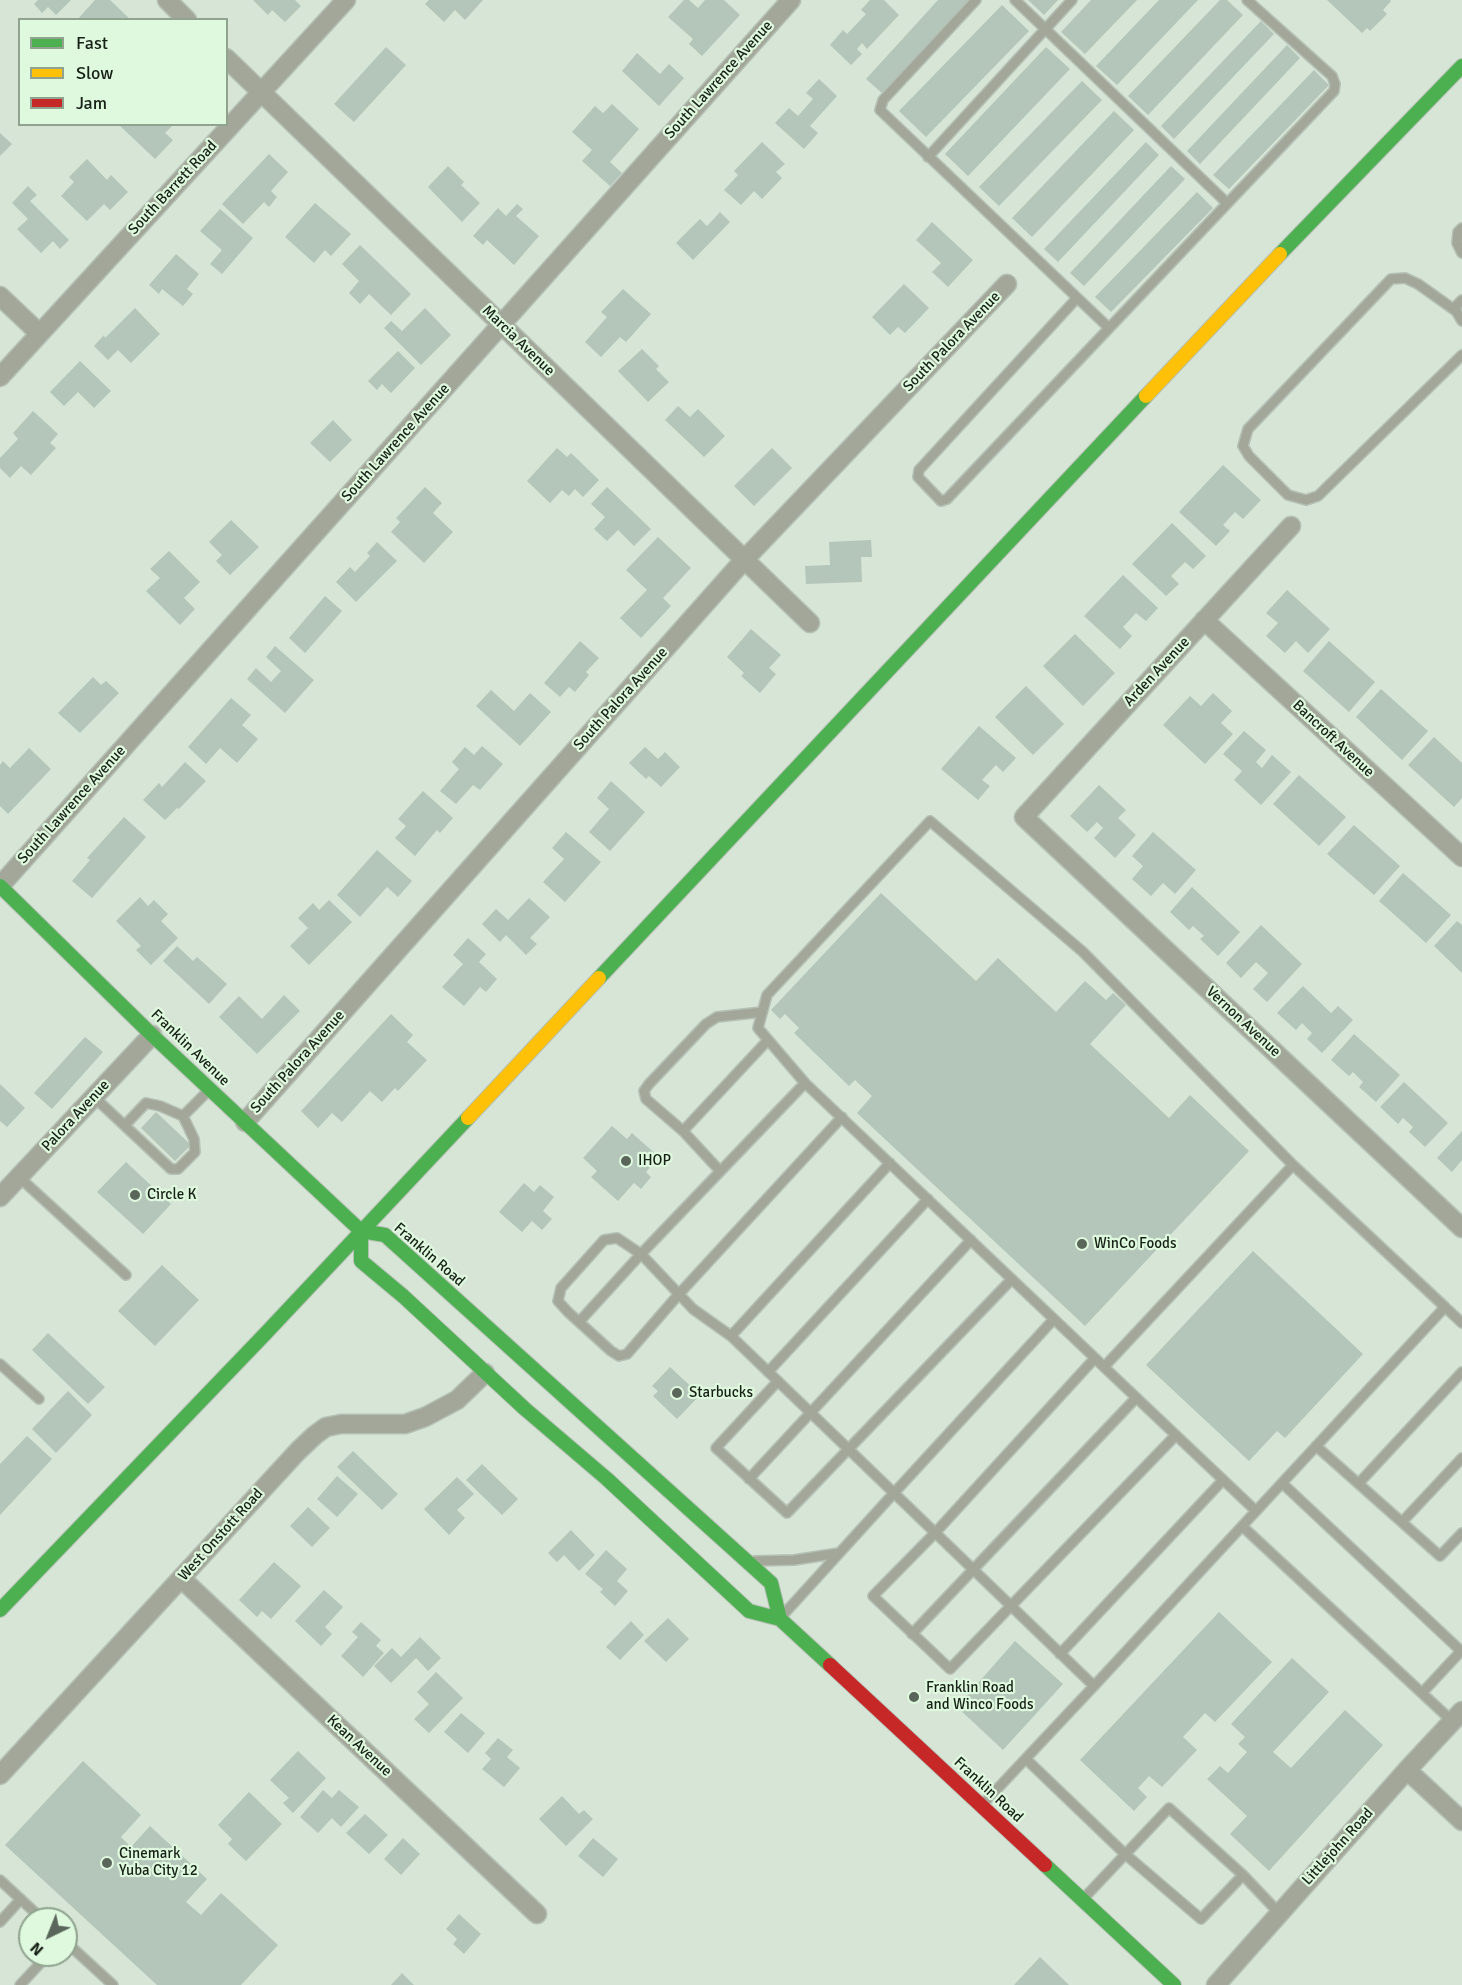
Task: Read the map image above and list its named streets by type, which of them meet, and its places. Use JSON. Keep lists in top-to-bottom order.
{
  "streets": {
    "main road": ["Franklin Avenue", "Franklin Road"],
    "street": [
      "South Lawrence Avenue",
      "South Barrett Road",
      "Marcia Avenue",
      "South Palora Avenue",
      "Arden Avenue",
      "Bancroft Avenue",
      "Vernon Avenue",
      "Palora Avenue",
      "West Onstott Road",
      "Kean Avenue",
      "Littlejohn Road"
    ]
  },
  "crossings": [
    ["South Lawrence Avenue", "Marcia Avenue"],
    ["South Lawrence Avenue", "Franklin Avenue"],
    ["South Barrett Road", "Marcia Avenue"],
    ["Marcia Avenue", "South Palora Avenue"],
    ["South Palora Avenue", "Franklin Avenue"],
    ["Arden Avenue", "Bancroft Avenue"],
    ["Arden Avenue", "Vernon Avenue"],
    ["Franklin Avenue", "Palora Avenue"],
    ["Franklin Avenue", "Franklin Road"],
    ["Franklin Road", "West Onstott Road"],
    ["West Onstott Road", "Kean Avenue"]
  ],
  "places": [
    "IHOP",
    "Circle K",
    "WinCo Foods",
    "Starbucks",
    "Franklin Road and Winco Foods",
    "Cinemark Yuba City 12"
  ],
  "legend": ["Fast", "Slow", "Jam"],
  "north": "bottom left"
}
